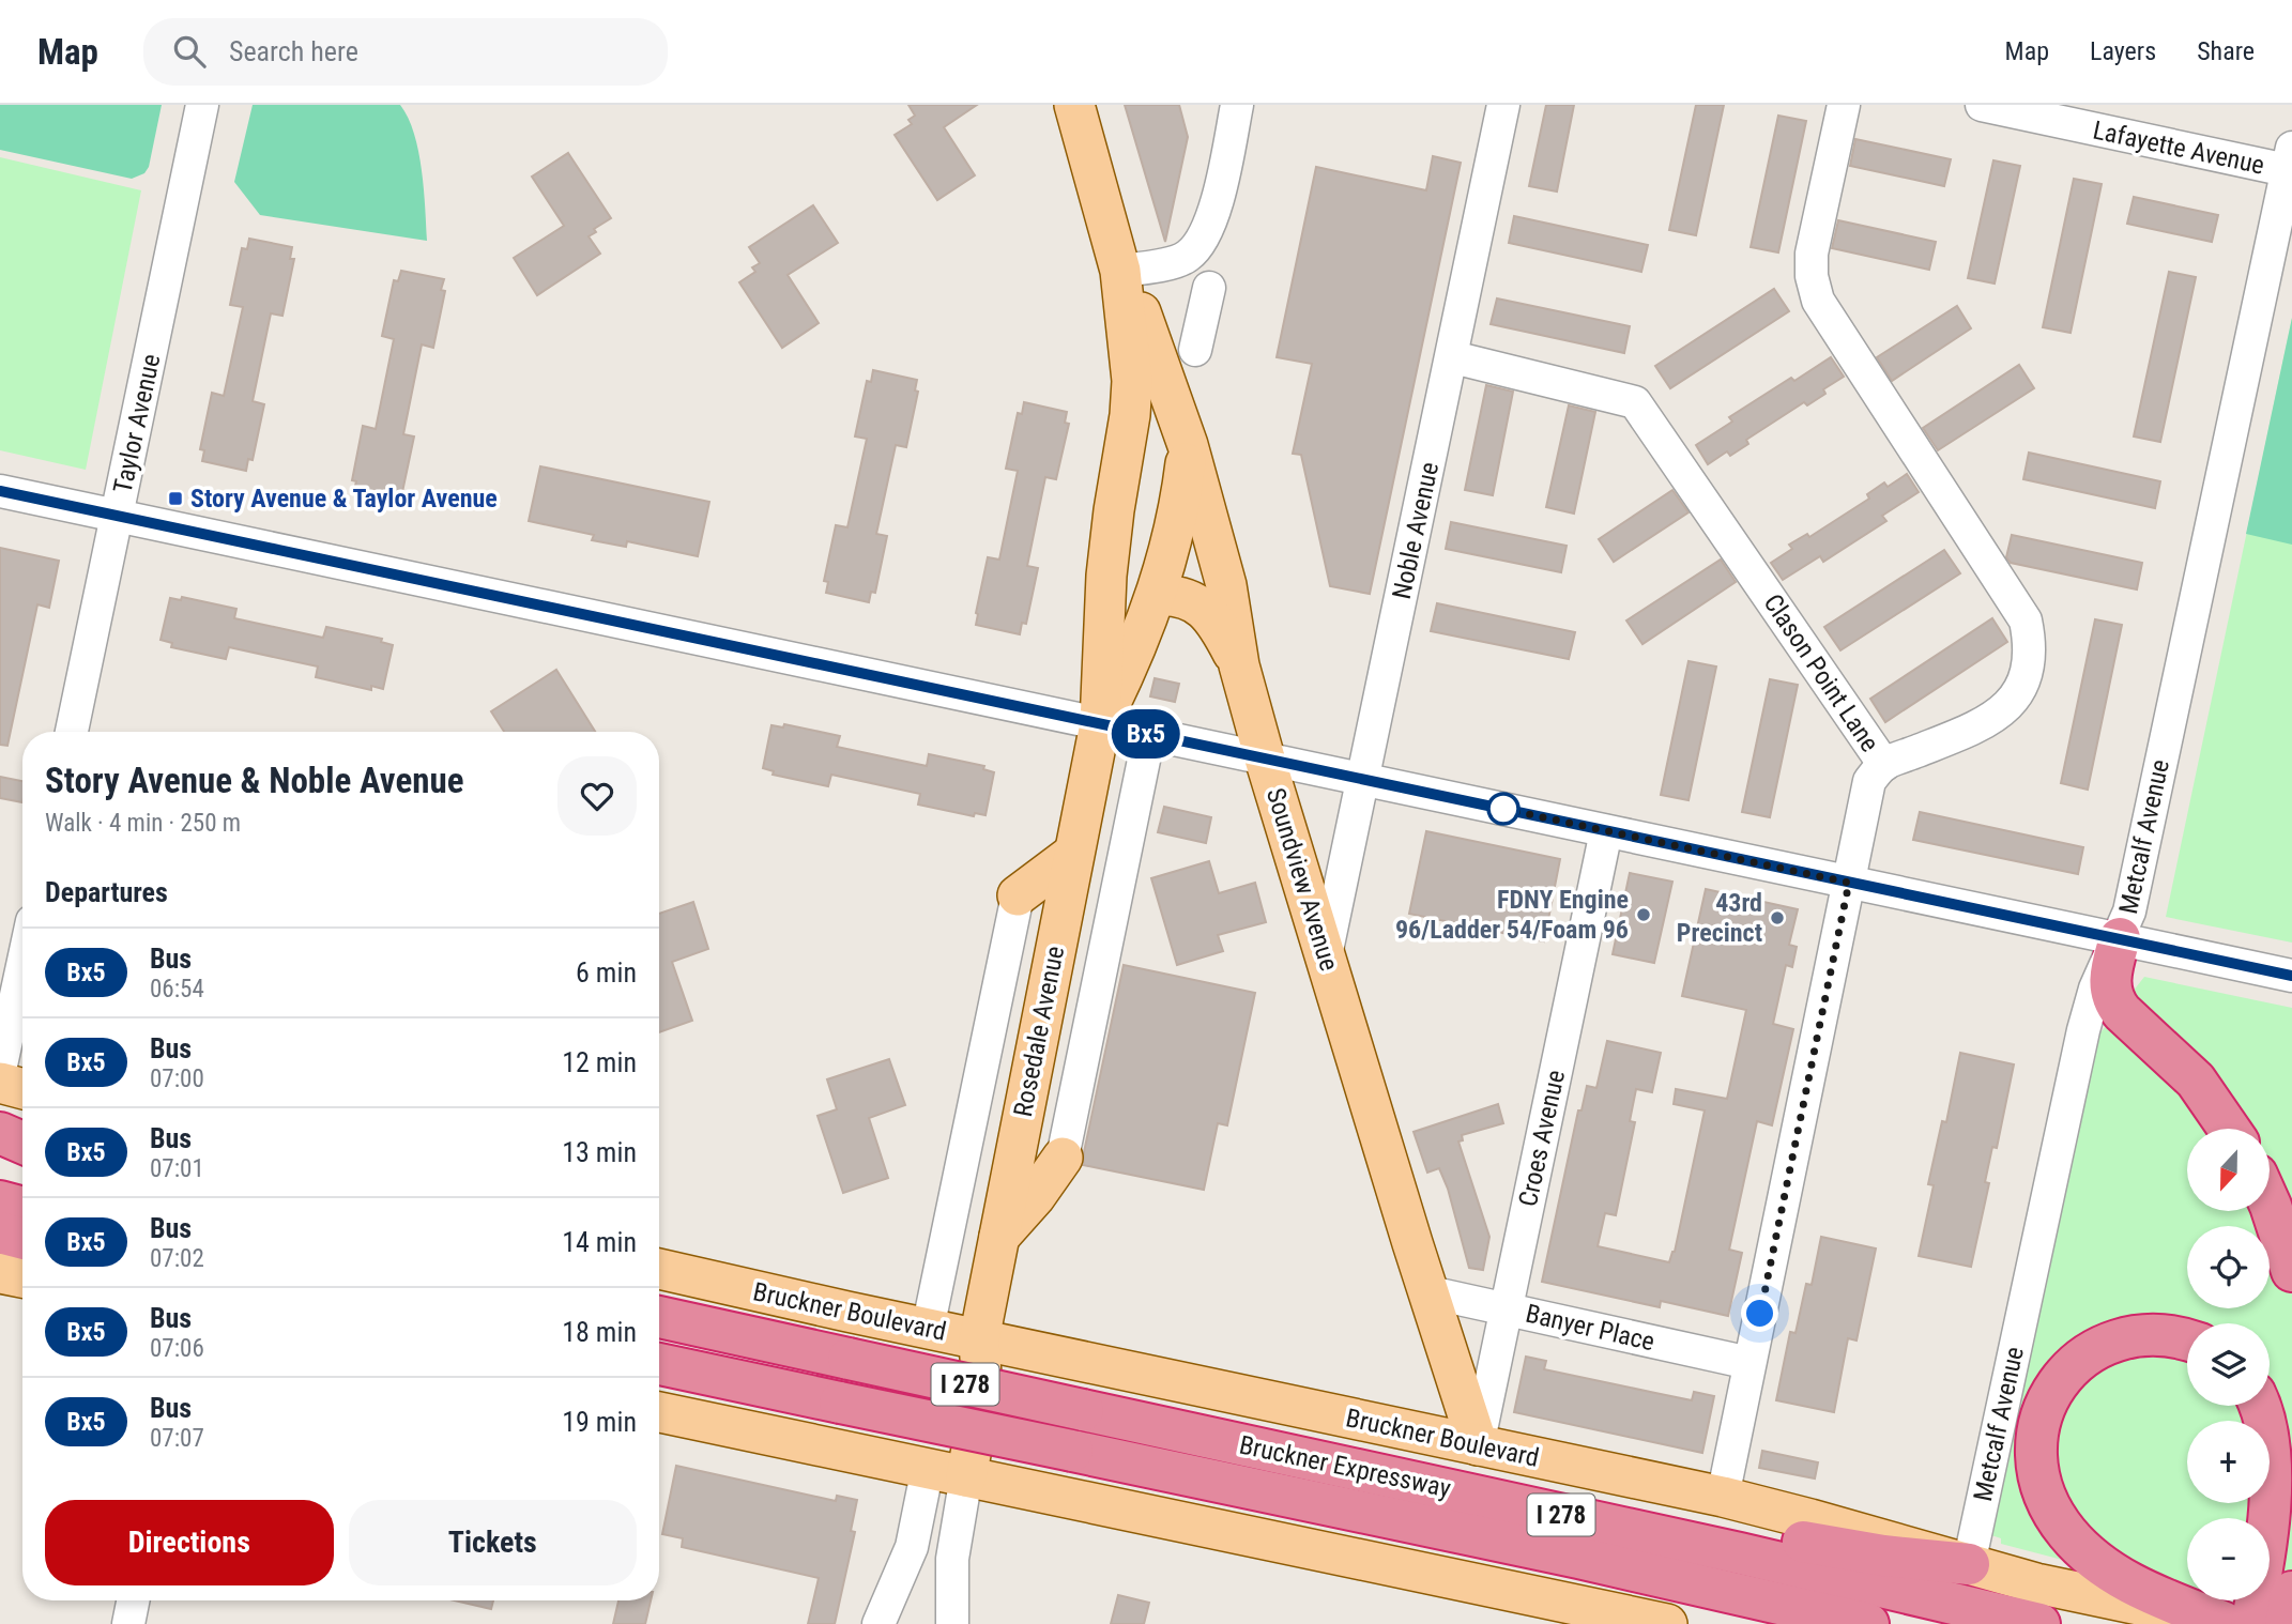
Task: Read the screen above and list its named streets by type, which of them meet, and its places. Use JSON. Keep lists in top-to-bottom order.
{
  "streets": {
    "highway": ["I 278", "Bruckner Expressway"],
    "main road": ["Soundview Avenue", "Rosedale Avenue", "Bruckner Boulevard"],
    "street": [
      "Lafayette Avenue",
      "Taylor Avenue",
      "Noble Avenue",
      "Clason Point Lane",
      "Metcalf Avenue",
      "Croes Avenue",
      "Banyer Place"
    ]
  },
  "crossings": [
    ["Lafayette Avenue", "Metcalf Avenue"],
    ["Noble Avenue", "Clason Point Lane"],
    ["Noble Avenue", "Soundview Avenue"],
    ["Metcalf Avenue", "Bruckner Boulevard"],
    ["Soundview Avenue", "Rosedale Avenue"],
    ["Soundview Avenue", "Croes Avenue"],
    ["Soundview Avenue", "Bruckner Boulevard"],
    ["Soundview Avenue", "Banyer Place"],
    ["Rosedale Avenue", "Bruckner Boulevard"],
    ["Croes Avenue", "Bruckner Boulevard"],
    ["Croes Avenue", "Banyer Place"]
  ],
  "places": {
    "transit": ["Story Avenue & Taylor Avenue"],
    "other": ["FDNY Engine 96/Ladder 54/Foam 96", "43rd Precinct"]
  },
  "lines": ["bus line Bx5"],
  "north": "bottom",
  "page": {
    "header": "Map",
    "search": "Search here",
    "nav": ["Map", "Layers", "Share"],
    "on_map": "Bx5",
    "heading": [
      ["Story Avenue & Noble Avenue", "Walk · 4 min · 250 m"],
      "Departures"
    ],
    "list": [
      {
        "mark": "Bx5",
        "name": "Bus",
        "note": "06:54",
        "value": "6 min"
      },
      {
        "mark": "Bx5",
        "name": "Bus",
        "note": "07:00",
        "value": "12 min"
      },
      {
        "mark": "Bx5",
        "name": "Bus",
        "note": "07:01",
        "value": "13 min"
      },
      {
        "mark": "Bx5",
        "name": "Bus",
        "note": "07:02",
        "value": "14 min"
      },
      {
        "mark": "Bx5",
        "name": "Bus",
        "note": "07:06",
        "value": "18 min"
      },
      {
        "mark": "Bx5",
        "name": "Bus",
        "note": "07:07",
        "value": "19 min"
      }
    ],
    "map_buttons": ["+", "−"],
    "buttons": ["Directions", "Tickets"]
  }
}
